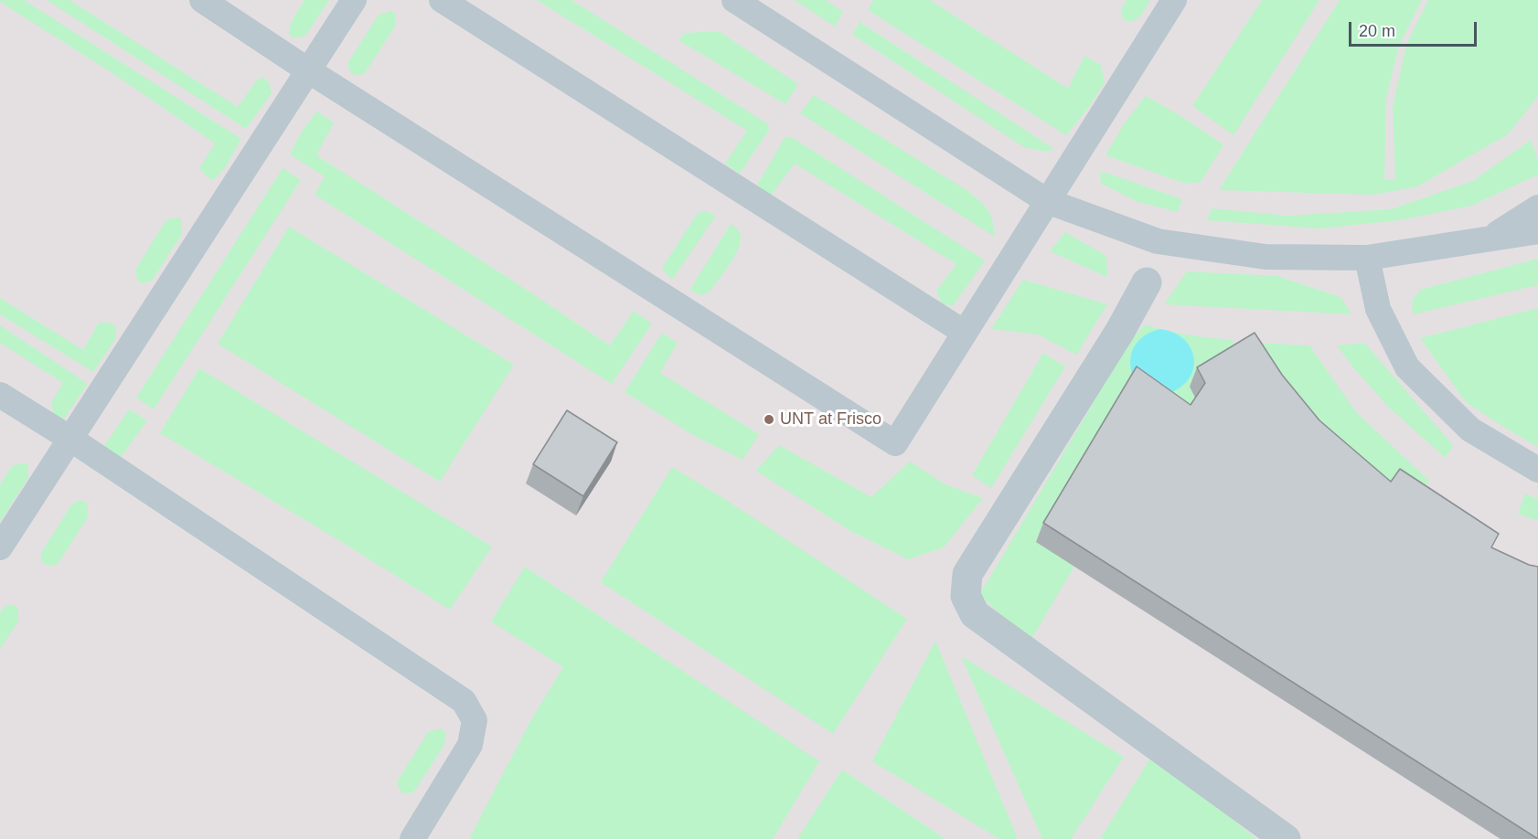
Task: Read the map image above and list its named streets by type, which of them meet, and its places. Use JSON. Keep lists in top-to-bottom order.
{
  "places": ["UNT at Frisco"],
  "scale_bar": "20 m"
}
